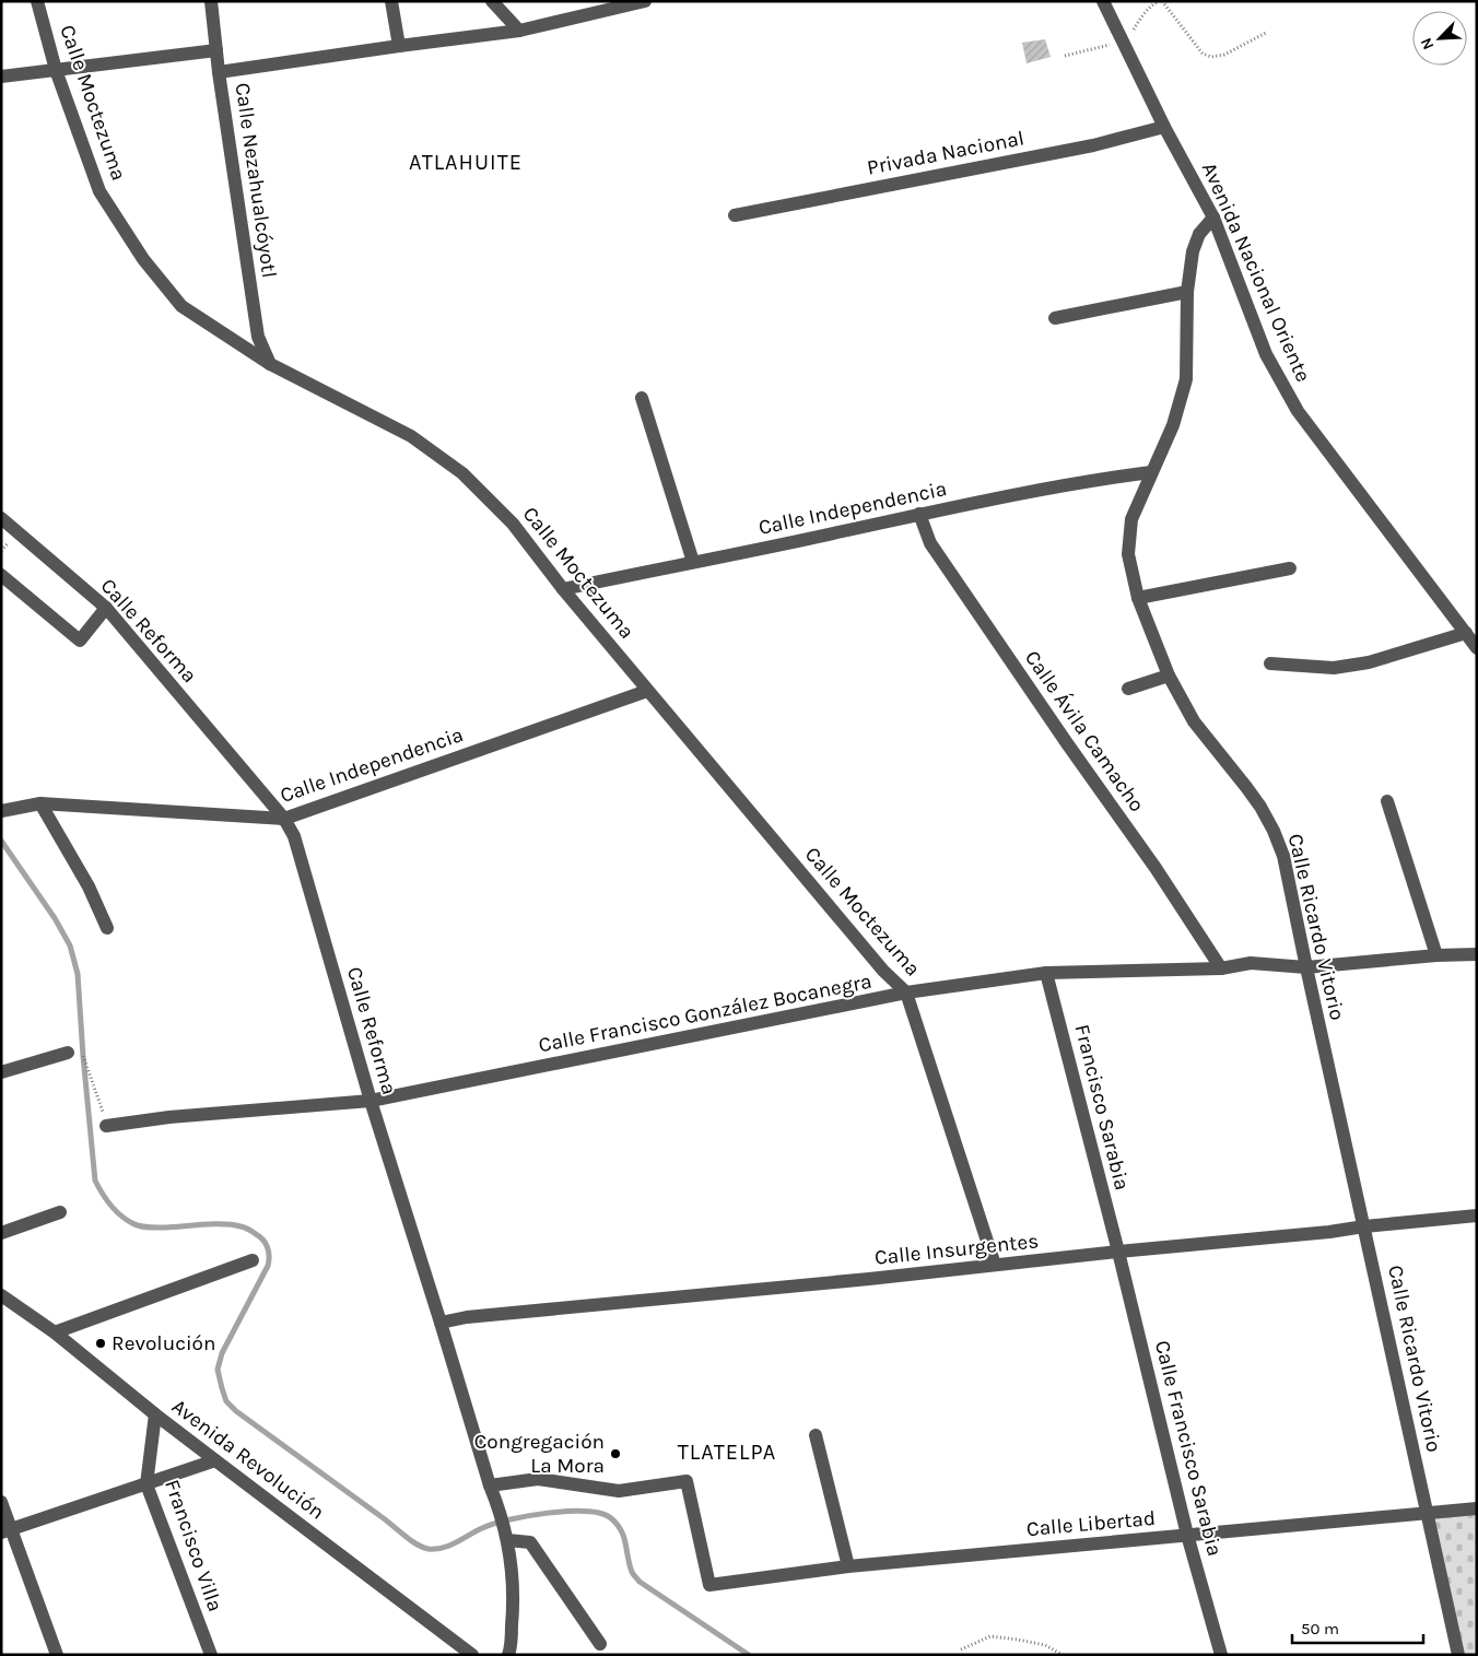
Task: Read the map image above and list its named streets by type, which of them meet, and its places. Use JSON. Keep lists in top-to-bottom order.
{
  "streets": {
    "street": [
      "Calle Moctezuma",
      "Privada Nacional",
      "Calle Nezahualcóyotl",
      "Avenida Nacional Oriente",
      "Calle Independencia",
      "Calle Reforma",
      "Calle Ávila Camacho",
      "Calle Ricardo Vitorio",
      "Calle Francisco González Bocanegra",
      "Francisco Sarabia",
      "Calle Insurgentes",
      "Calle Francisco Sarabia",
      "Avenida Revolución",
      "Calle Libertad",
      "Francisco Villa"
    ]
  },
  "crossings": [
    ["Calle Moctezuma", "Calle Nezahualcóyotl"],
    ["Calle Moctezuma", "Calle Independencia"],
    ["Calle Moctezuma", "Calle Francisco González Bocanegra"],
    ["Calle Moctezuma", "Calle Insurgentes"],
    ["Privada Nacional", "Avenida Nacional Oriente"],
    ["Avenida Nacional Oriente", "Calle Ricardo Vitorio"],
    ["Calle Independencia", "Calle Reforma"],
    ["Calle Independencia", "Calle Ávila Camacho"],
    ["Calle Independencia", "Calle Ricardo Vitorio"],
    ["Calle Reforma", "Calle Francisco González Bocanegra"],
    ["Calle Reforma", "Calle Insurgentes"],
    ["Calle Reforma", "Calle Libertad"],
    ["Calle Ávila Camacho", "Calle Francisco González Bocanegra"],
    ["Calle Ricardo Vitorio", "Calle Francisco González Bocanegra"],
    ["Calle Ricardo Vitorio", "Calle Insurgentes"],
    ["Calle Ricardo Vitorio", "Calle Libertad"],
    ["Calle Francisco González Bocanegra", "Francisco Sarabia"],
    ["Francisco Sarabia", "Calle Insurgentes"],
    ["Francisco Sarabia", "Calle Francisco Sarabia"],
    ["Calle Insurgentes", "Calle Francisco Sarabia"],
    ["Calle Francisco Sarabia", "Calle Libertad"],
    ["Avenida Revolución", "Francisco Villa"]
  ],
  "districts": ["ATLAHUITE", "TLATELPA"],
  "places": ["Revolución", "Congregación La Mora"],
  "scale_bar": "50 m",
  "north": "bottom left"
}
